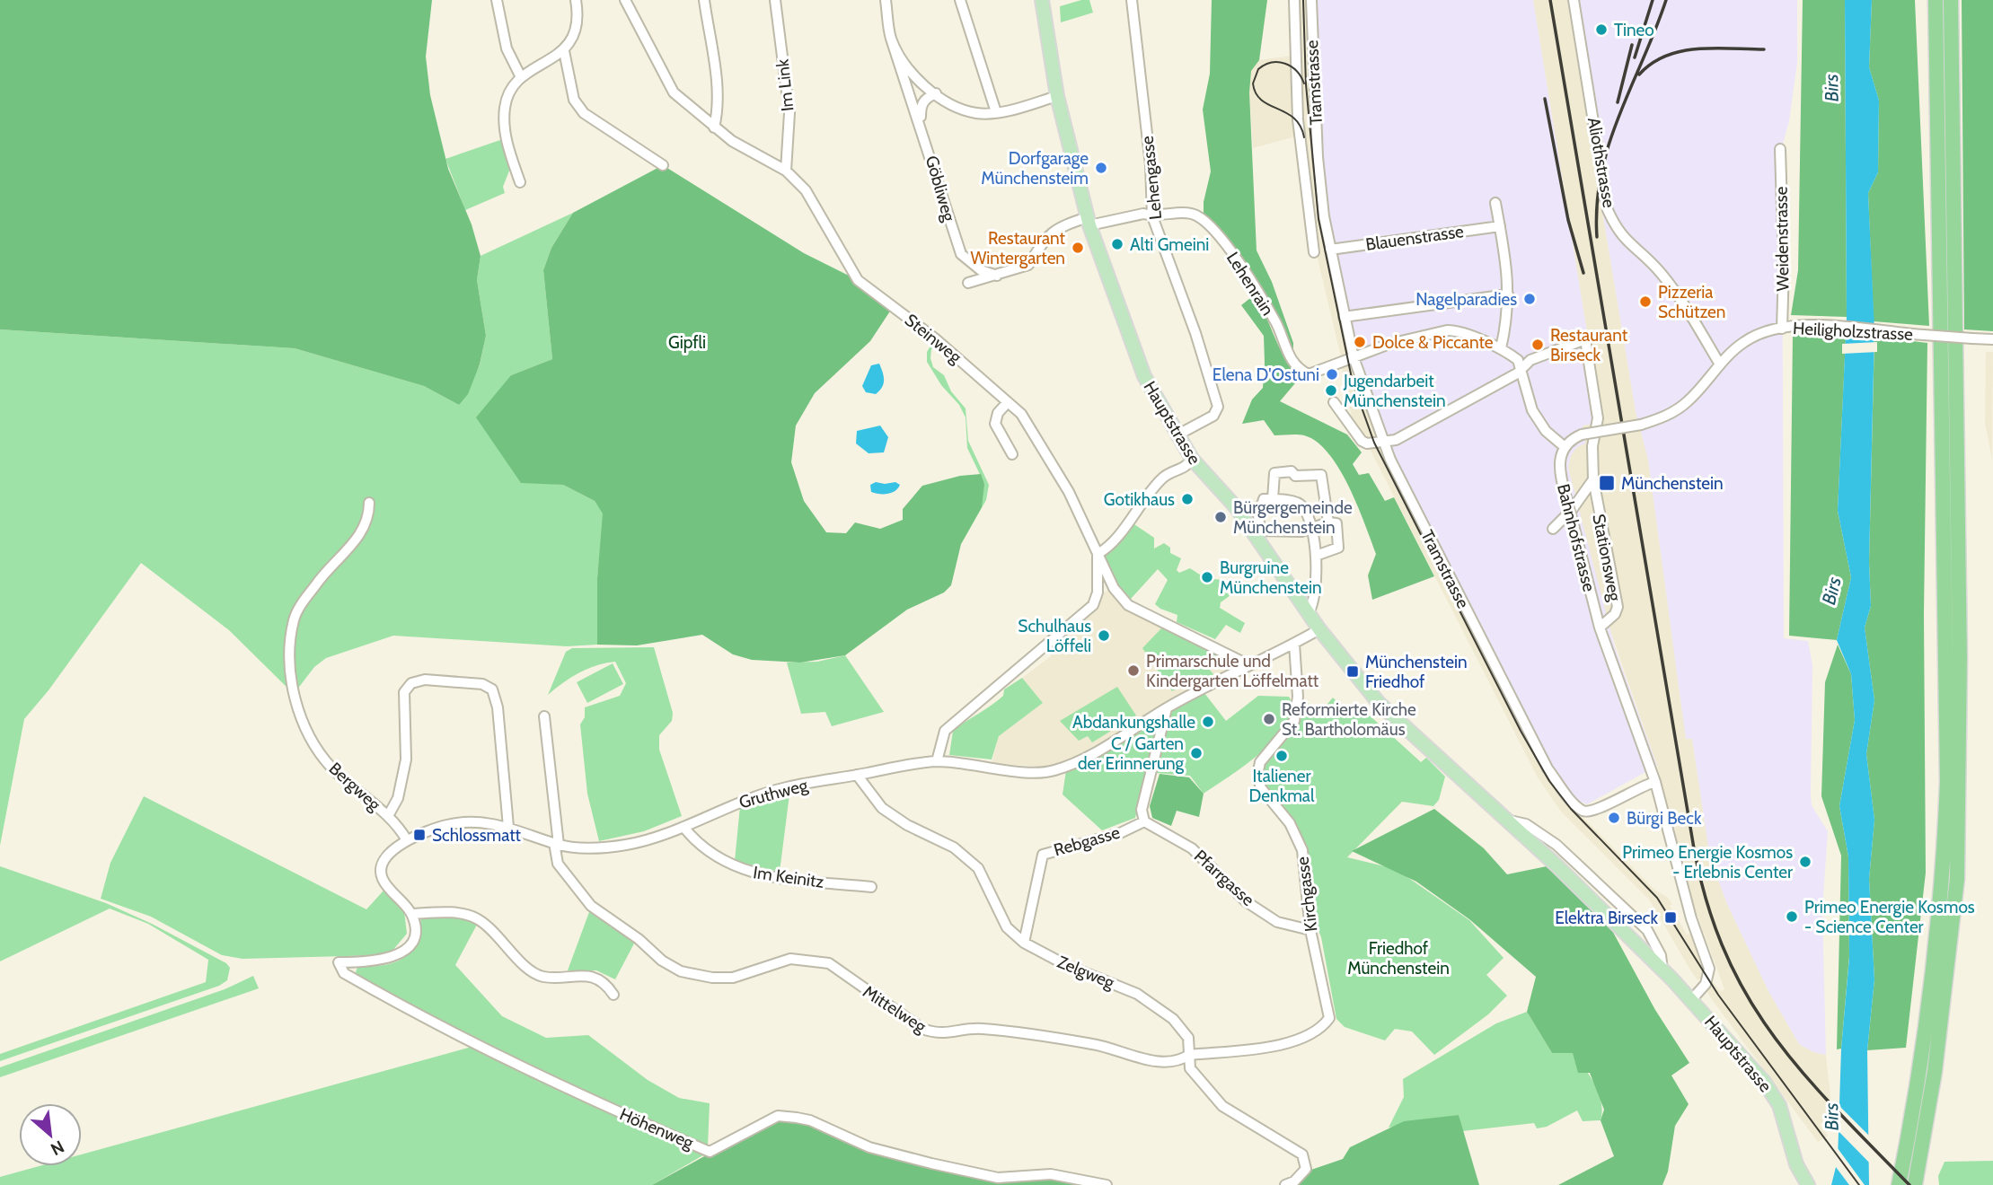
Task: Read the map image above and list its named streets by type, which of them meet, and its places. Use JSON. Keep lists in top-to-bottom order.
{
  "streets": {
    "main road": ["Hauptstrasse"],
    "street": [
      "Tramstrasse",
      "Im Link",
      "Aliothstrasse",
      "Lehengasse",
      "Göbliweg",
      "Blauenstrasse",
      "Weidenstrasse",
      "Lehenrain",
      "Heiligholzstrasse",
      "Steinweg",
      "Bahnhofstrasse",
      "Stationsweg",
      "Bergweg",
      "Gruthweg",
      "Rebgasse",
      "Im Keinitz",
      "Pfarrgasse",
      "Kirchgasse",
      "Zelgweg",
      "Mittelweg",
      "Höhenweg"
    ]
  },
  "crossings": [
    ["Tramstrasse", "Blauenstrasse"],
    ["Tramstrasse", "Lehenrain"],
    ["Tramstrasse", "Bahnhofstrasse"],
    ["Im Link", "Steinweg"],
    ["Aliothstrasse", "Heiligholzstrasse"],
    ["Lehengasse", "Lehenrain"],
    ["Lehengasse", "Hauptstrasse"],
    ["Göbliweg", "Lehenrain"],
    ["Weidenstrasse", "Heiligholzstrasse"],
    ["Lehenrain", "Hauptstrasse"],
    ["Heiligholzstrasse", "Bahnhofstrasse"],
    ["Steinweg", "Gruthweg"],
    ["Hauptstrasse", "Gruthweg"],
    ["Bahnhofstrasse", "Stationsweg"],
    ["Bergweg", "Gruthweg"],
    ["Gruthweg", "Im Keinitz"],
    ["Gruthweg", "Kirchgasse"],
    ["Gruthweg", "Zelgweg"],
    ["Gruthweg", "Mittelweg"],
    ["Gruthweg", "Höhenweg"],
    ["Rebgasse", "Pfarrgasse"],
    ["Rebgasse", "Zelgweg"],
    ["Pfarrgasse", "Kirchgasse"],
    ["Kirchgasse", "Mittelweg"],
    ["Zelgweg", "Mittelweg"]
  ],
  "water": ["Birs"],
  "parks": ["Gipfli", "Friedhof Münchenstein"],
  "places": {
    "other": [
      "Tineo",
      "Dorfgarage Münchensteim",
      "Alti Gmeini",
      "Restaurant Wintergarten",
      "Nagelparadies",
      "Pizzeria Schützen",
      "Dolce & Piccante",
      "Restaurant Birseck",
      "Elena D'Ostuni",
      "Jugendarbeit Münchenstein",
      "Gotikhaus",
      "Bürgergemeinde Münchenstein",
      "Burgruine Münchenstein",
      "Schulhaus Löffeli",
      "Primarschule und Kindergarten Löffelmatt",
      "Reformierte Kirche St. Bartholomäus",
      "Abdankungshalle",
      "C / Garten der Erinnerung",
      "Italiener Denkmal",
      "Bürgi Beck",
      "Primeo Energie Kosmos - Erlebnis Center",
      "Primeo Energie Kosmos - Science Center"
    ],
    "transit": [
      "Münchenstein",
      "Münchenstein Friedhof",
      "Schlossmatt",
      "Elektra Birseck"
    ]
  },
  "north": "bottom right"
}
